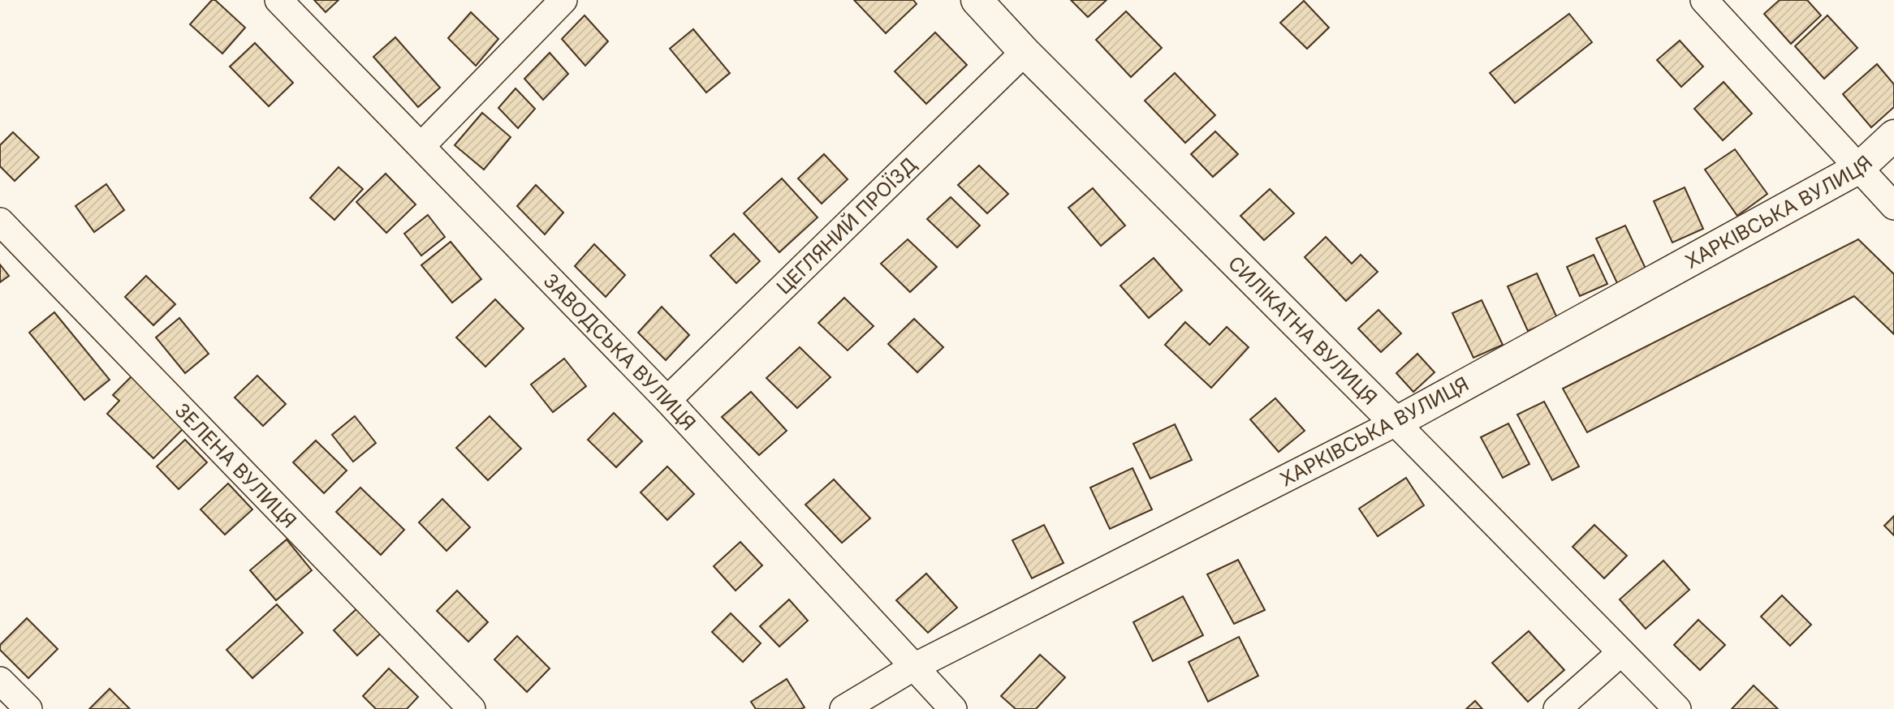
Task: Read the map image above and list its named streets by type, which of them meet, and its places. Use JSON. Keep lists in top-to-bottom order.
{
  "streets": {
    "main road": ["ХАРКІВСЬКА ВУЛИЦЯ", "СИЛІКАТНА ВУЛИЦЯ"],
    "street": ["ЦЕГЛЯНИЙ ПРОЇЗД", "ЗАВОДСЬКА ВУЛИЦЯ", "ЗЕЛЕНА ВУЛИЦЯ"]
  },
  "crossings": [
    ["ХАРКІВСЬКА ВУЛИЦЯ", "СИЛІКАТНА ВУЛИЦЯ"],
    ["ХАРКІВСЬКА ВУЛИЦЯ", "ЗАВОДСЬКА ВУЛИЦЯ"],
    ["ЦЕГЛЯНИЙ ПРОЇЗД", "СИЛІКАТНА ВУЛИЦЯ"],
    ["ЦЕГЛЯНИЙ ПРОЇЗД", "ЗАВОДСЬКА ВУЛИЦЯ"]
  ]
}
